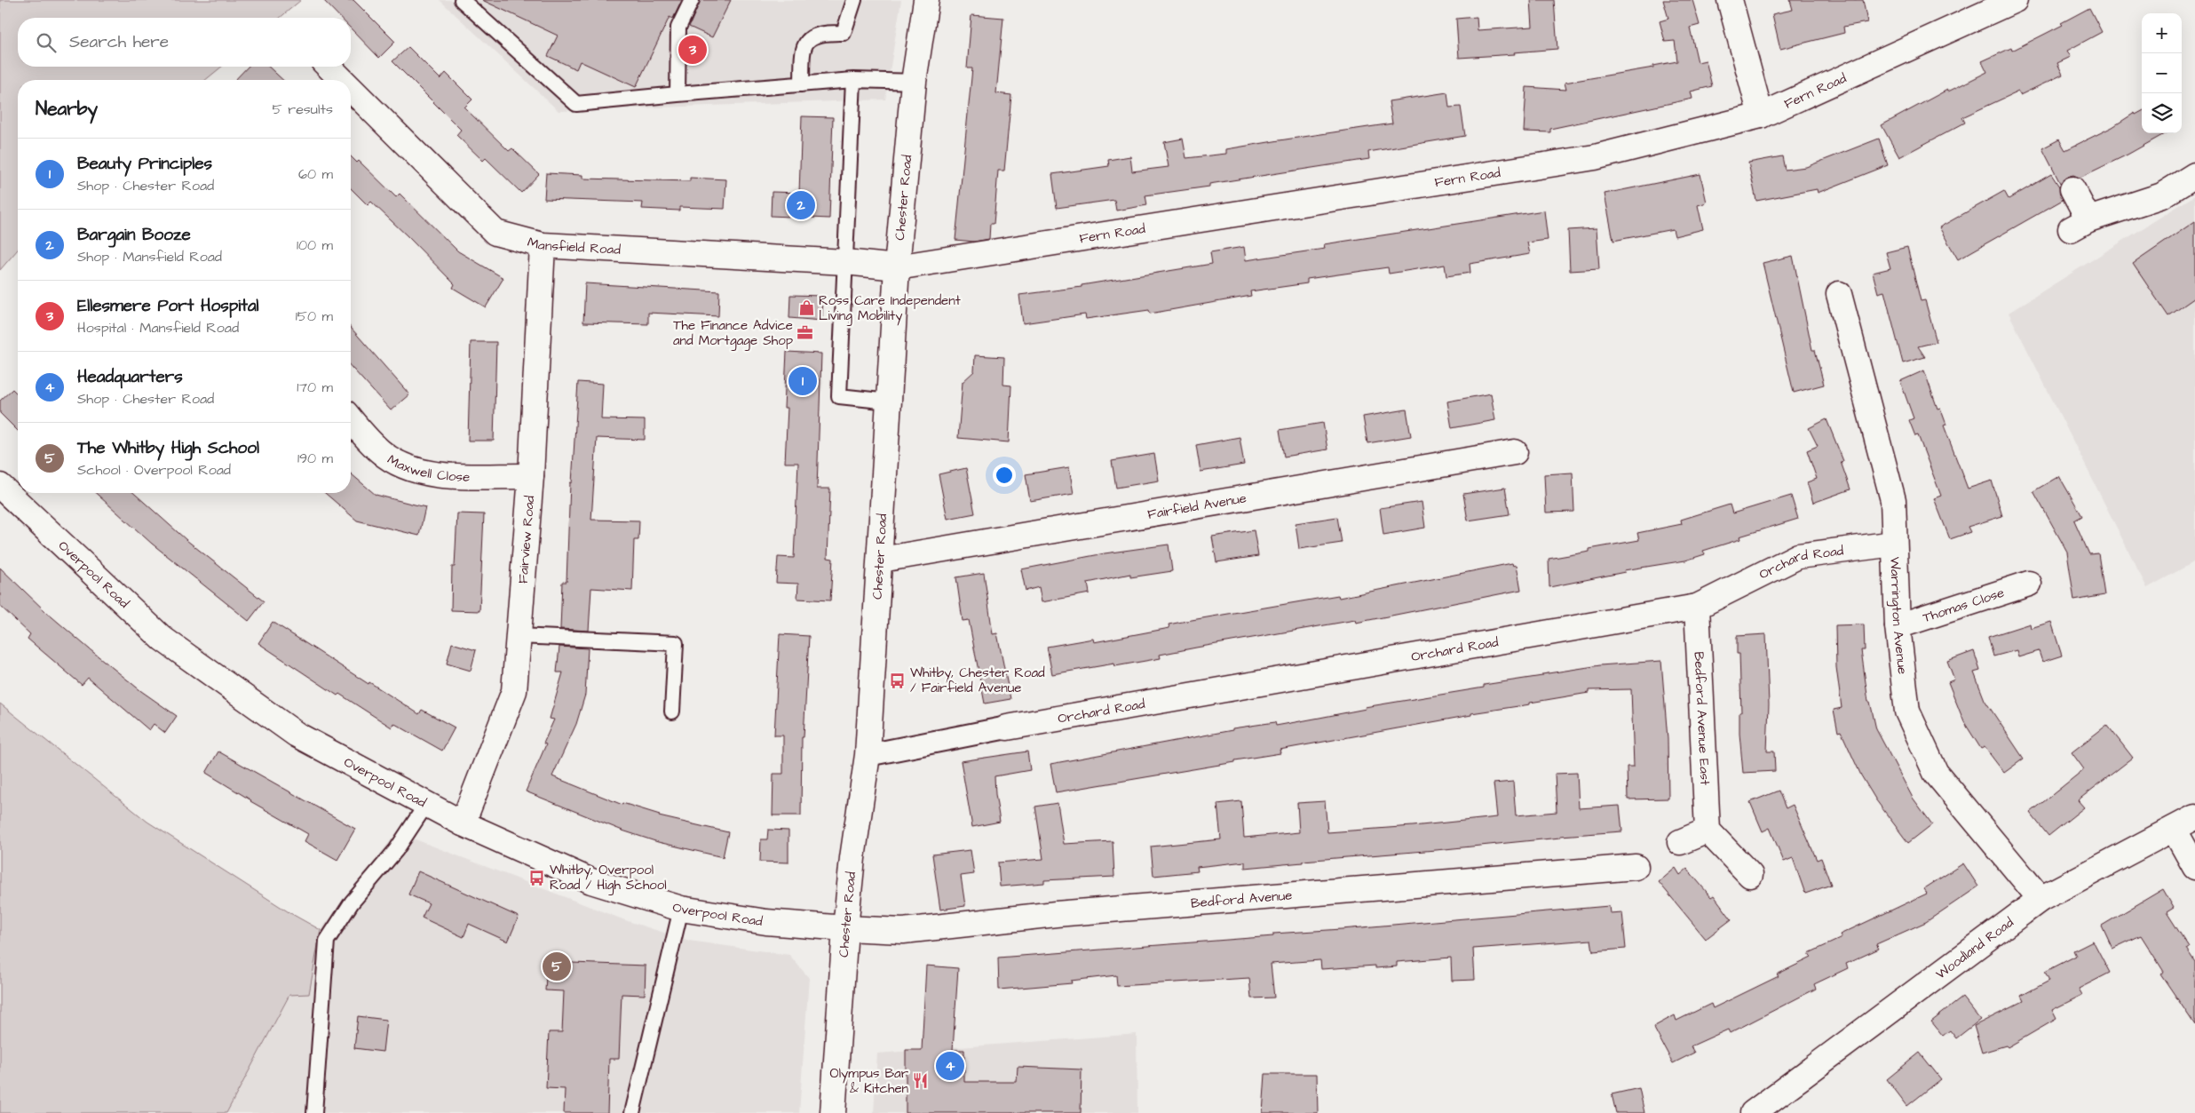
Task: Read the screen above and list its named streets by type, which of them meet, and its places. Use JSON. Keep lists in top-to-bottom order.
{
  "streets": {
    "street": [
      "Fern Road",
      "Chester Road",
      "Mansfield Road",
      "Maxwell Close",
      "Fairfield Avenue",
      "Fairview Road",
      "Orchard Road",
      "Overpool Road",
      "Thomas Close",
      "Warrington Avenue",
      "Bedford Avenue East",
      "Bedford Avenue",
      "Woodland Road"
    ]
  },
  "crossings": [
    ["Fern Road", "Chester Road"],
    ["Fern Road", "Mansfield Road"],
    ["Chester Road", "Mansfield Road"],
    ["Chester Road", "Fairfield Avenue"],
    ["Chester Road", "Overpool Road"],
    ["Chester Road", "Bedford Avenue"],
    ["Mansfield Road", "Fairview Road"],
    ["Maxwell Close", "Fairview Road"],
    ["Fairview Road", "Overpool Road"],
    ["Orchard Road", "Warrington Avenue"],
    ["Orchard Road", "Bedford Avenue East"],
    ["Overpool Road", "Bedford Avenue"],
    ["Thomas Close", "Warrington Avenue"],
    ["Warrington Avenue", "Woodland Road"]
  ],
  "places": {
    "shop": ["Ross Care Independent Living Mobility"],
    "office": ["The Finance Advice and Mortgage Shop"],
    "bus stop": ["Whitby, Chester Road / Fairfield Avenue", "Whitby, Overpool Road / High School"],
    "restaurant": ["Olympus Bar & Kitchen"]
  },
  "page": {
    "map_buttons": ["+", "−"],
    "search": "Search here",
    "pins": [
      "3",
      "2",
      "1",
      "5",
      "4"
    ],
    "heading": ["Nearby", "5 results"],
    "list": [
      {
        "mark": "1",
        "name": "Beauty Principles",
        "note": "Shop · Chester Road",
        "value": "60 m"
      },
      {
        "mark": "2",
        "name": "Bargain Booze",
        "note": "Shop · Mansfield Road",
        "value": "100 m"
      },
      {
        "mark": "3",
        "name": "Ellesmere Port Hospital",
        "note": "Hospital · Mansfield Road",
        "value": "150 m"
      },
      {
        "mark": "4",
        "name": "Headquarters",
        "note": "Shop · Chester Road",
        "value": "170 m"
      },
      {
        "mark": "5",
        "name": "The Whitby High School",
        "note": "School · Overpool Road",
        "value": "190 m"
      }
    ]
  }
}
